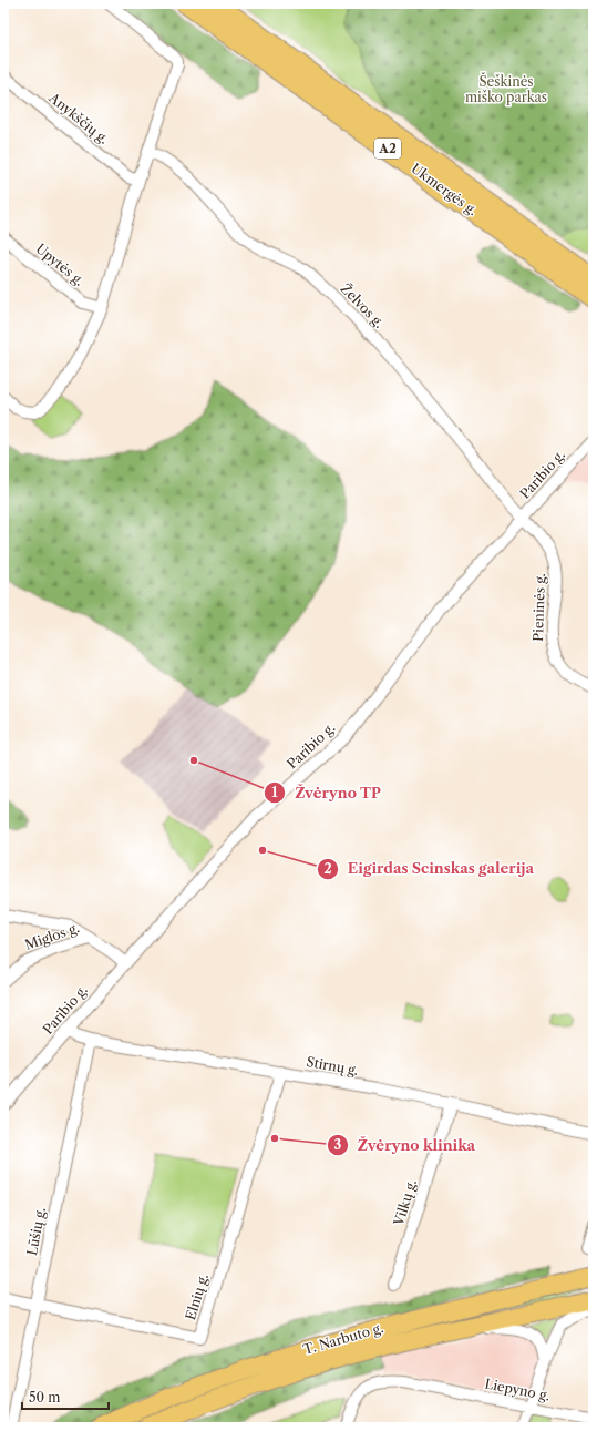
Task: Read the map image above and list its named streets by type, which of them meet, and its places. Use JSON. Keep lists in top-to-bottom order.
{
  "streets": {
    "highway": ["A2", "Ukmergės g."],
    "main road": ["T. Narbuto g."],
    "street": [
      "Anykščių g.",
      "Upytės g.",
      "Želvos g.",
      "Paribio g.",
      "Pieninės g.",
      "Miglos g.",
      "Stirnų g.",
      "Vilkų g.",
      "Lūšių g.",
      "Elnių g.",
      "Liepyno g."
    ]
  },
  "crossings": [
    ["Želvos g.", "Paribio g."],
    ["Želvos g.", "Pieninės g."],
    ["Paribio g.", "Pieninės g."],
    ["Paribio g.", "Miglos g."],
    ["Paribio g.", "Stirnų g."],
    ["Stirnų g.", "Vilkų g."],
    ["Stirnų g.", "Lūšių g."],
    ["Stirnų g.", "Elnių g."],
    ["Lūšių g.", "Elnių g."]
  ],
  "parks": ["Šeškinės miško parkas"],
  "places": ["Žvėryno TP", "Eigirdas Scinskas galerija", "Žvėryno klinika"],
  "scale_bar": "50 m"
}
